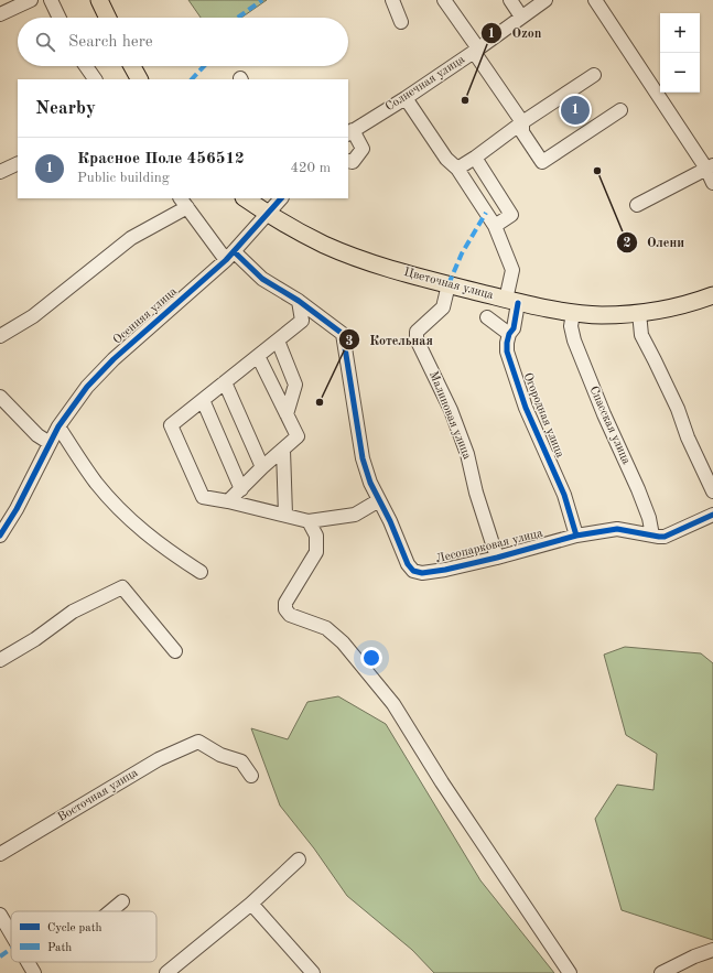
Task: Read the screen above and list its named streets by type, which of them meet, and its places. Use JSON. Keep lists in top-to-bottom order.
{
  "streets": {
    "main road": ["Цветочная улица"],
    "street": [
      "Солнечная улица",
      "Осенняя улица",
      "Малиновая улица",
      "Огородная улица",
      "Спасская улица",
      "Лесопарковая улица",
      "Восточная улица"
    ]
  },
  "crossings": [
    ["Солнечная улица", "Огородная улица"],
    ["Цветочная улица", "Осенняя улица"],
    ["Цветочная улица", "Малиновая улица"],
    ["Цветочная улица", "Огородная улица"],
    ["Цветочная улица", "Спасская улица"],
    ["Осенняя улица", "Лесопарковая улица"],
    ["Малиновая улица", "Лесопарковая улица"],
    ["Огородная улица", "Лесопарковая улица"],
    ["Спасская улица", "Лесопарковая улица"]
  ],
  "places": ["Ozon", "Олени", "Котельная"],
  "legend": ["Cycle path", "Path"],
  "page": {
    "map_buttons": ["+", "−"],
    "search": "Search here",
    "heading": "Nearby",
    "pins": "1",
    "list": [
      {
        "mark": "1",
        "name": "Красное Поле 456512",
        "note": "Public building",
        "value": "420 m"
      }
    ]
  }
}
